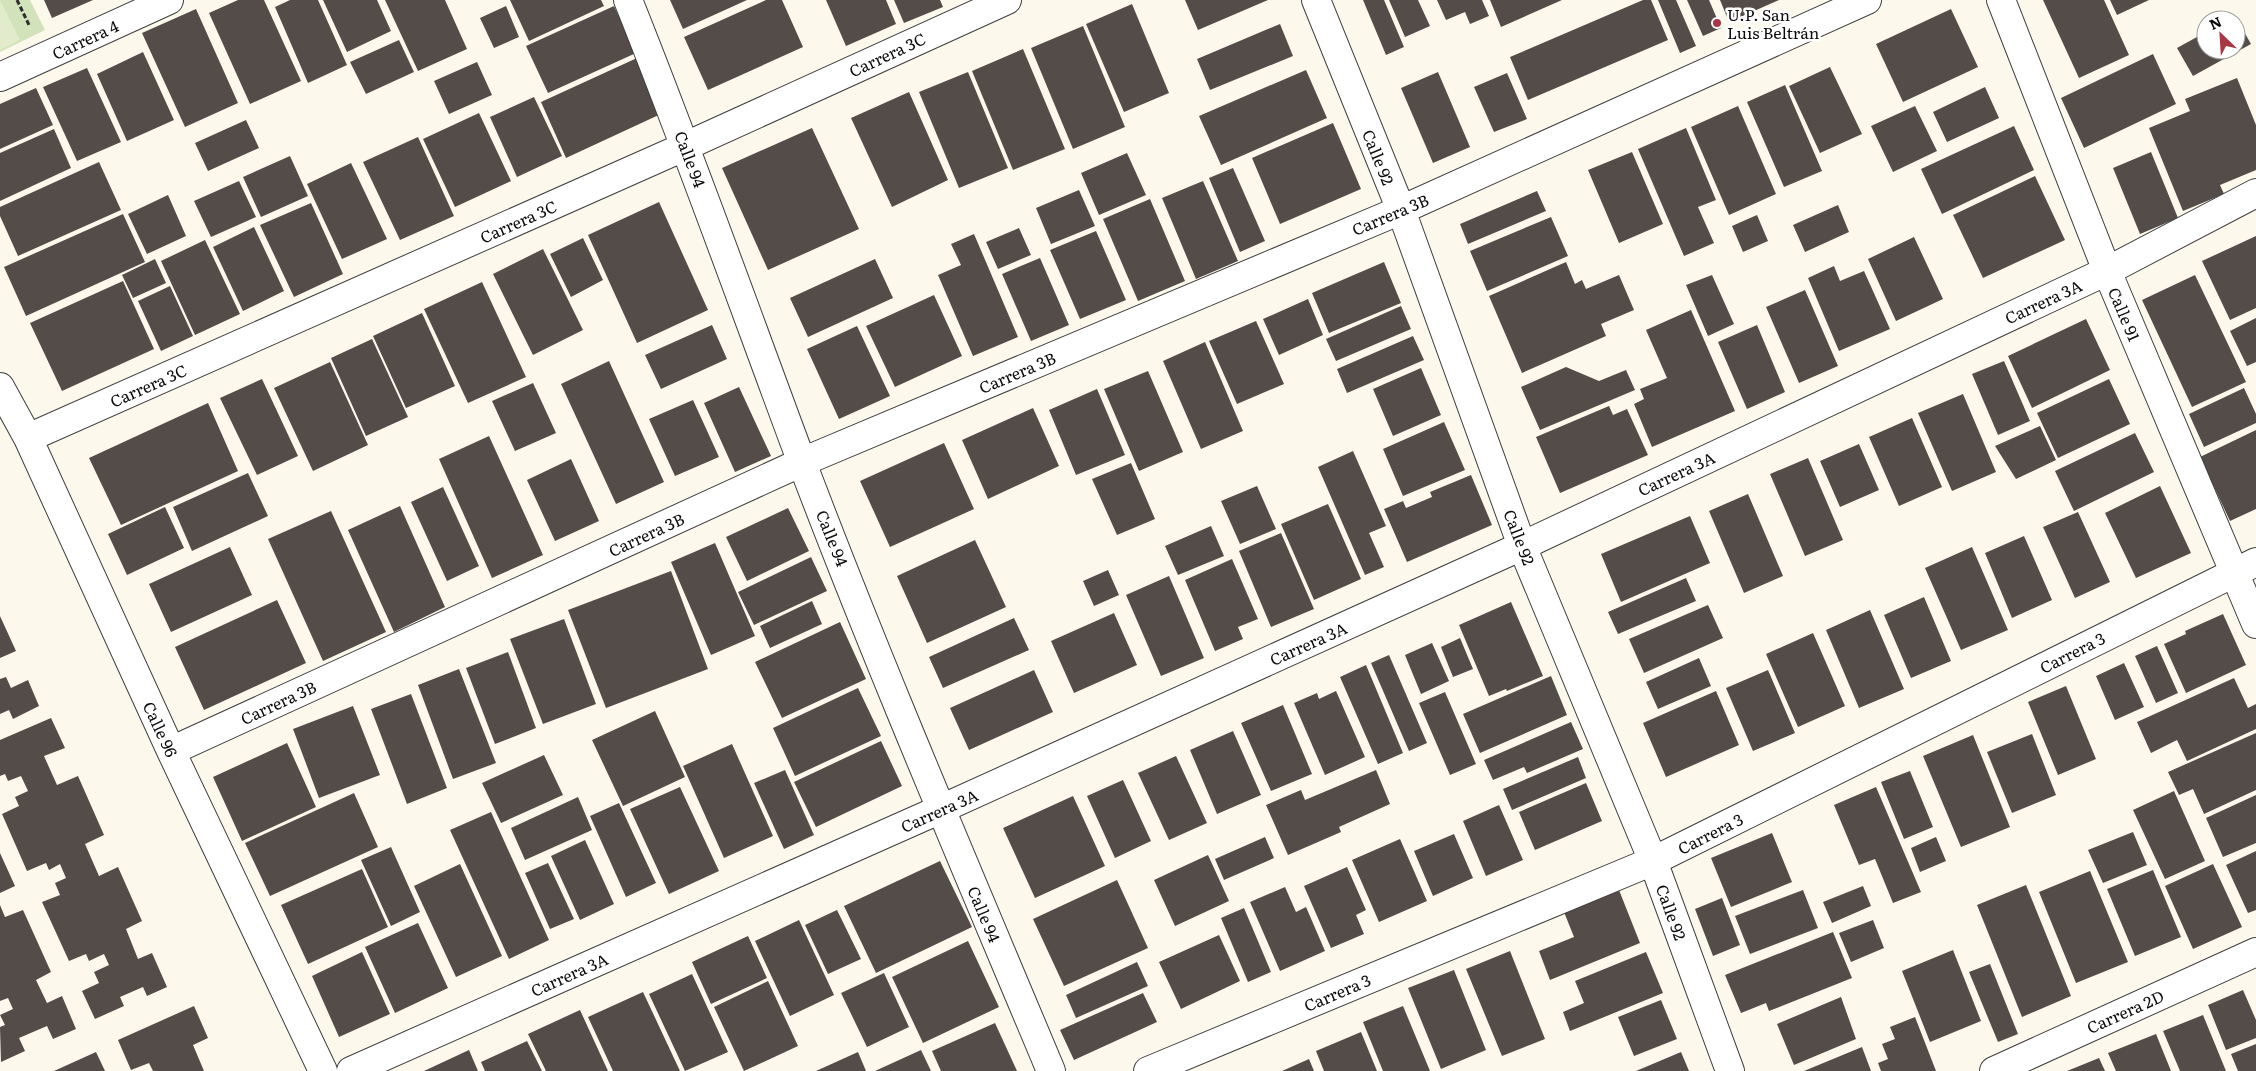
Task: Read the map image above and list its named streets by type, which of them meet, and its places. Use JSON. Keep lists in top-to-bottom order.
{
  "streets": {
    "street": [
      "Carrera 4",
      "Carrera 3C",
      "Calle 92",
      "Calle 94",
      "Carrera 3B",
      "Carrera 3A",
      "Calle 91",
      "Carrera 3",
      "Calle 96",
      "Carrera 2D"
    ]
  },
  "crossings": [
    ["Carrera 3C", "Calle 94"],
    ["Carrera 3C", "Calle 96"],
    ["Calle 92", "Carrera 3B"],
    ["Calle 92", "Carrera 3A"],
    ["Calle 92", "Carrera 3"],
    ["Calle 94", "Carrera 3B"],
    ["Calle 94", "Carrera 3A"],
    ["Carrera 3B", "Calle 96"],
    ["Carrera 3A", "Calle 91"],
    ["Calle 91", "Carrera 3"]
  ],
  "places": ["U.P. San Luis Beltrán"],
  "north": "top left"
}
